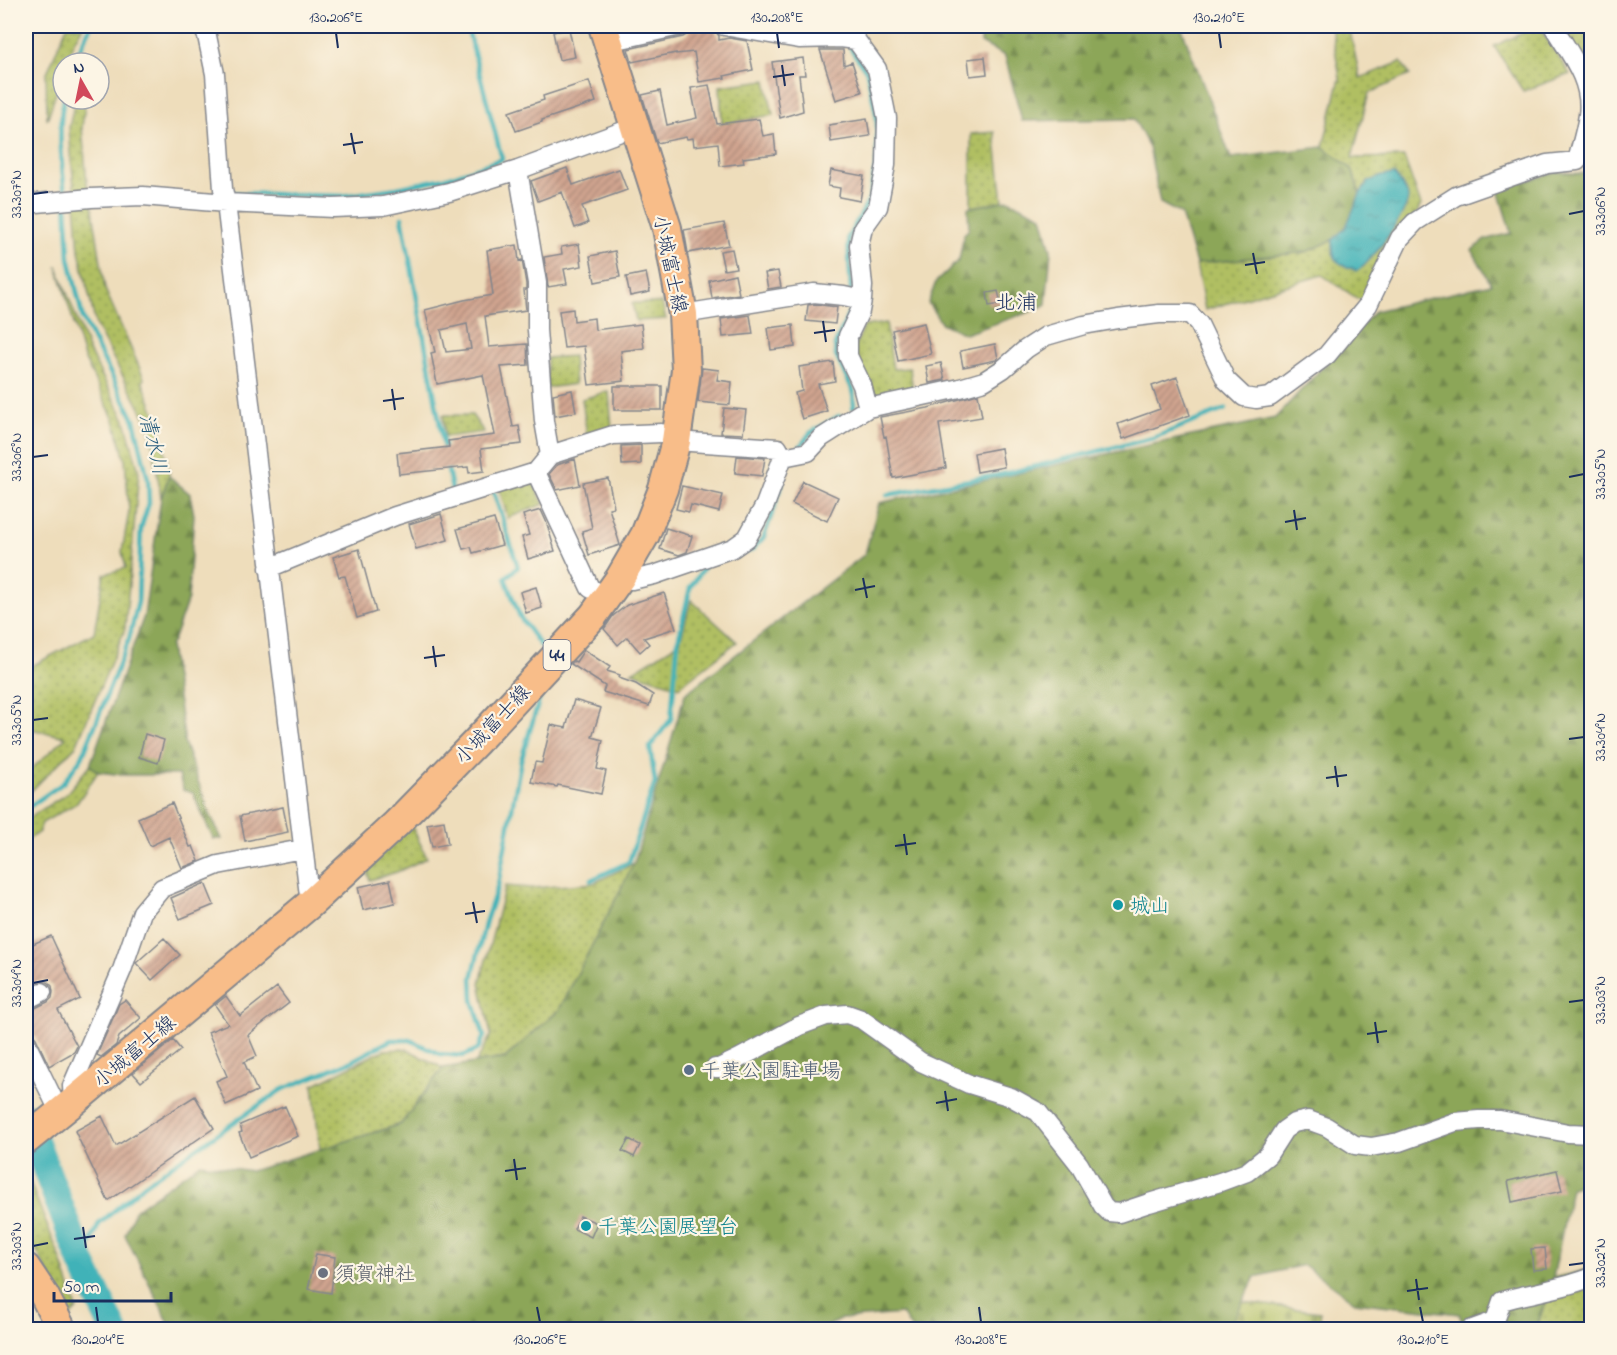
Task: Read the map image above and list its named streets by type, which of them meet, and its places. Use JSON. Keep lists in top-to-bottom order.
{
  "streets": {
    "main road": ["小城富士線", "44"]
  },
  "districts": ["北浦"],
  "water": ["清水川"],
  "places": [
    "城山",
    "千葉公園駐車場",
    "千葉公園展望台",
    "須賀神社"
  ],
  "scale_bar": "50 m",
  "north": "top",
  "coordinates": [
    "130.206°E",
    "130.208°E",
    "130.210°E",
    "33.307°N",
    "33.306°N",
    "33.305°N",
    "33.304°N",
    "33.303°N",
    "33.302°N",
    "130.204°E"
  ]
}
